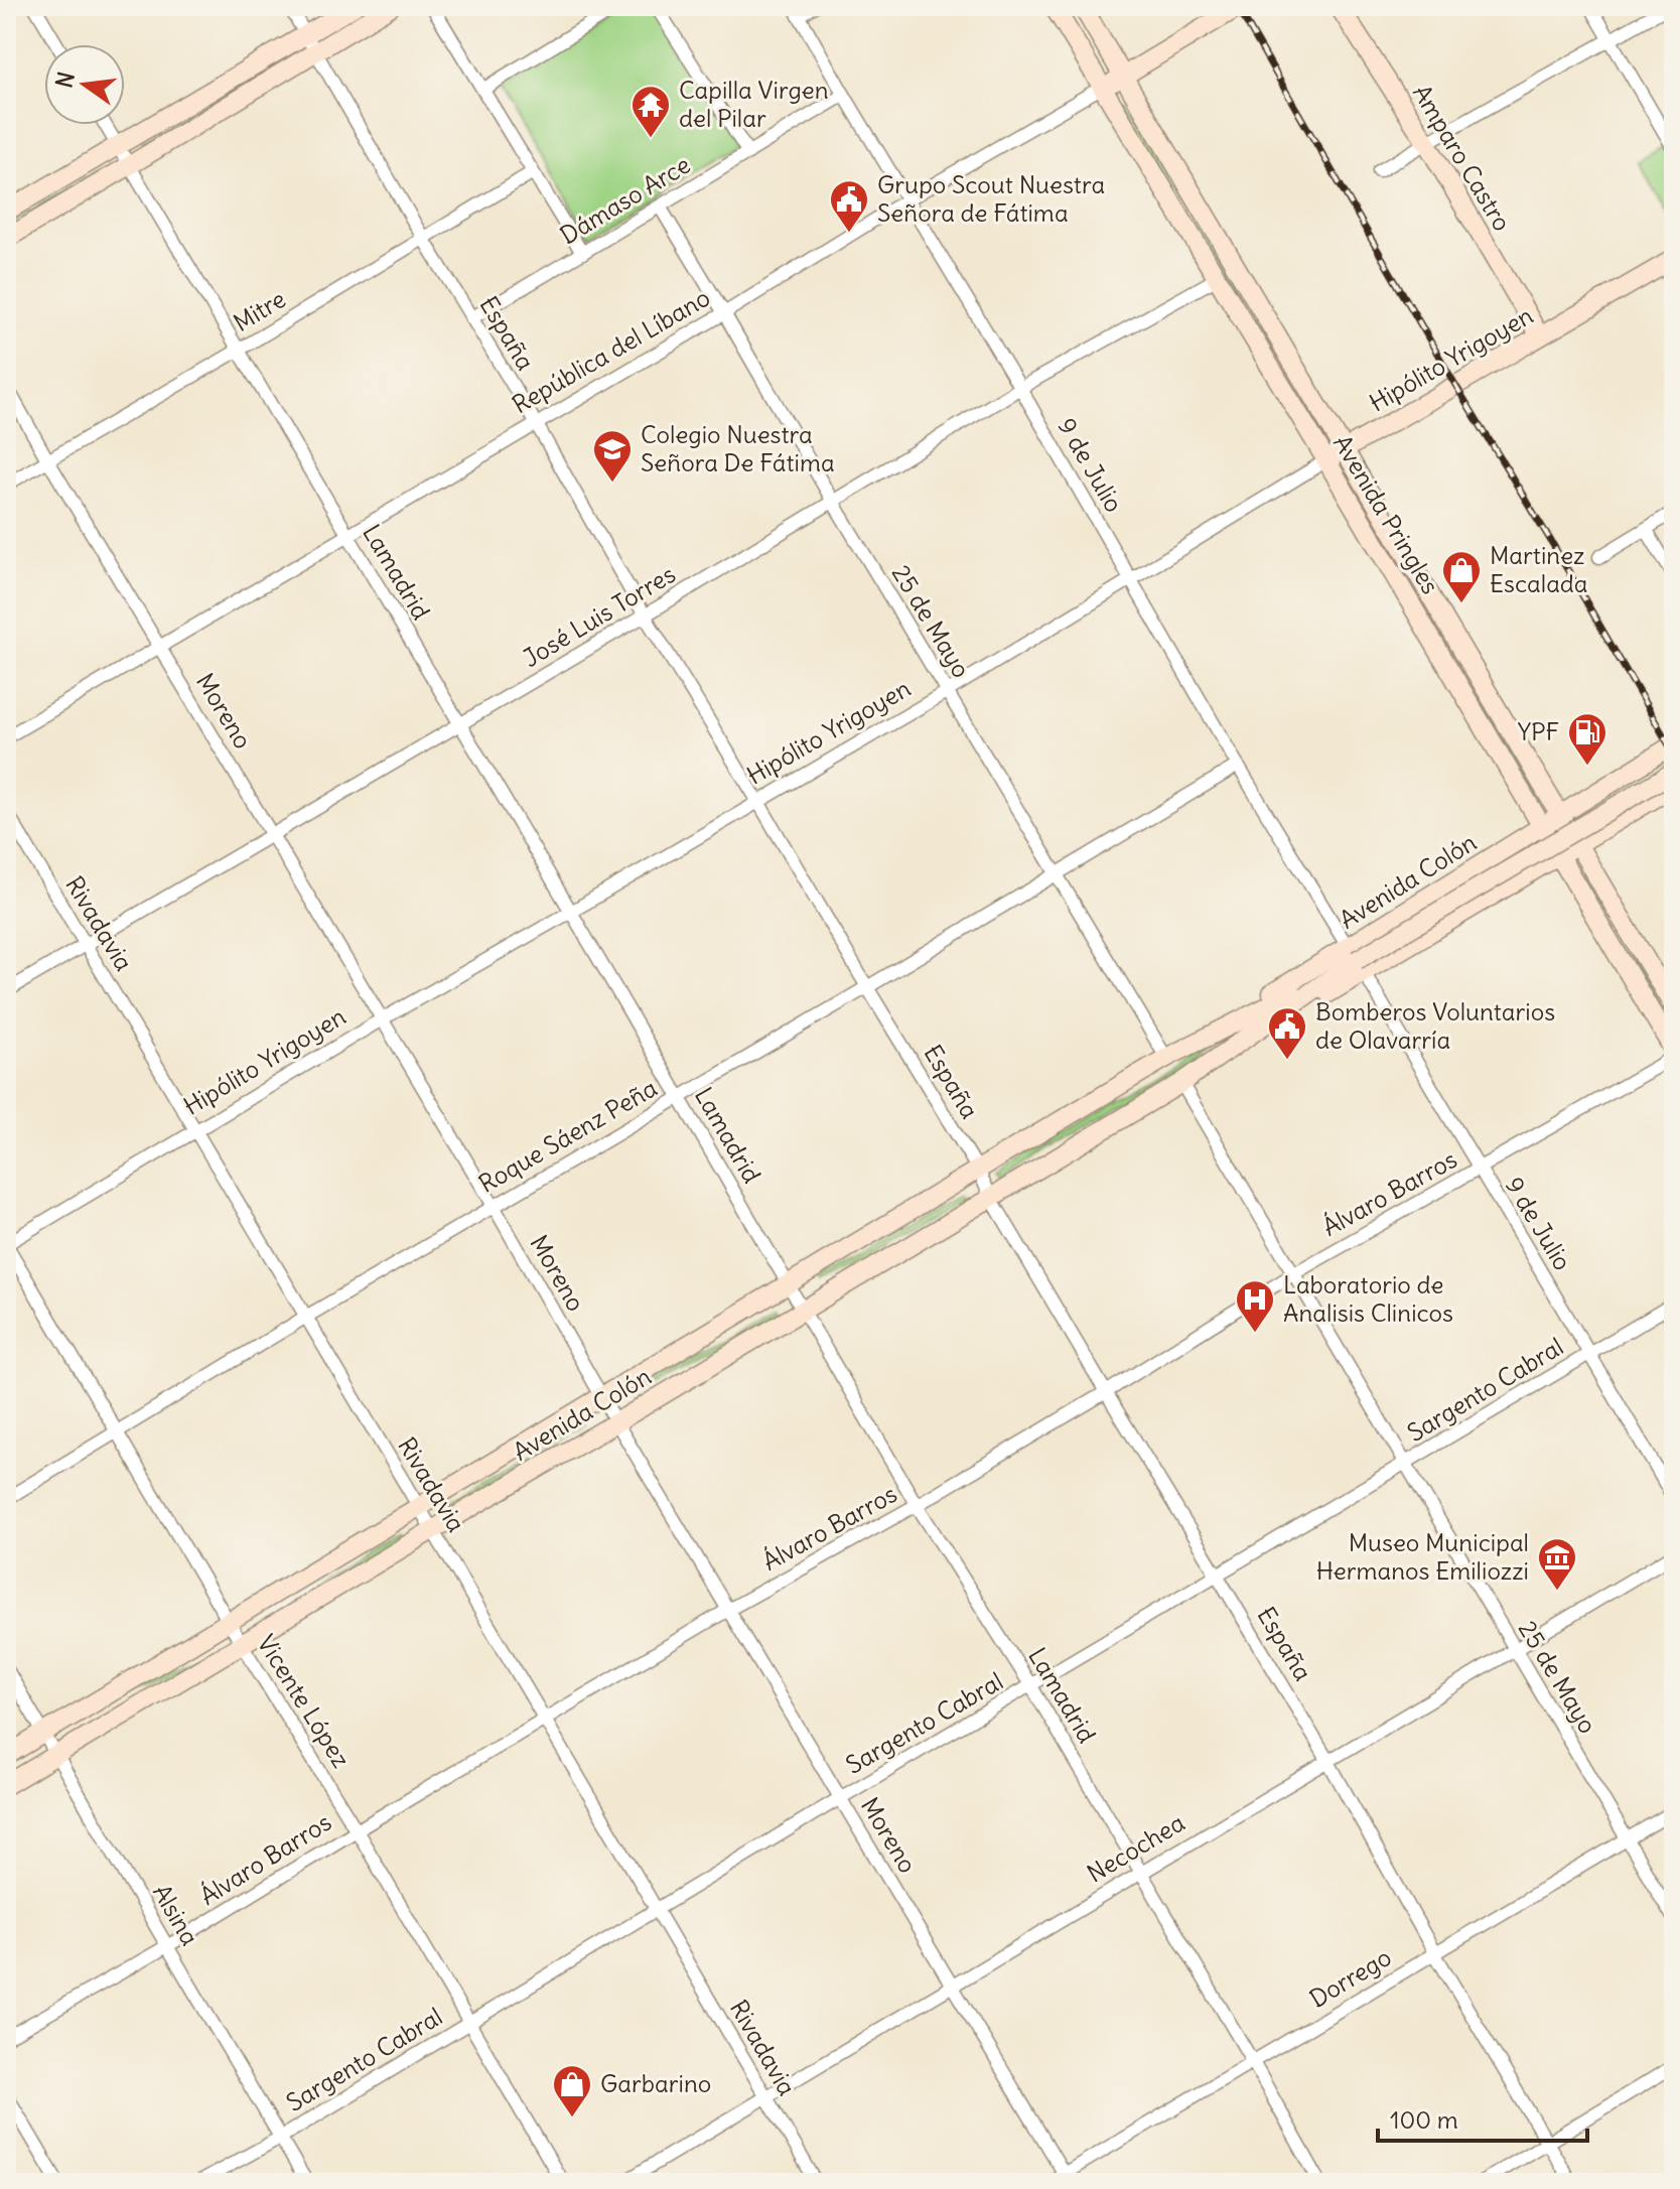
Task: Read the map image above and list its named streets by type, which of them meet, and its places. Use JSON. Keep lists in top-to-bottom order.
{
  "streets": {
    "main road": [
      "Amparo Castro",
      "República del Líbano",
      "Hipólito Yrigoyen",
      "Avenida Pringles",
      "Avenida Colón"
    ],
    "street": [
      "Dámaso Arce",
      "Mitre",
      "España",
      "9 de Julio",
      "Lamadrid",
      "José Luis Torres",
      "25 de Mayo",
      "Moreno",
      "Rivadavia",
      "Roque Sáenz Peña",
      "Álvaro Barros",
      "Sargento Cabral",
      "Vicente López",
      "Necochea",
      "Alsina",
      "Dorrego"
    ]
  },
  "crossings": [
    ["Amparo Castro", "Hipólito Yrigoyen"],
    ["Dámaso Arce", "España"],
    ["Dámaso Arce", "9 de Julio"],
    ["Dámaso Arce", "25 de Mayo"],
    ["Mitre", "España"],
    ["Mitre", "Lamadrid"],
    ["Mitre", "Moreno"],
    ["España", "República del Líbano"],
    ["España", "Hipólito Yrigoyen"],
    ["España", "José Luis Torres"],
    ["España", "Avenida Colón"],
    ["España", "Roque Sáenz Peña"],
    ["España", "Álvaro Barros"],
    ["España", "Sargento Cabral"],
    ["España", "Necochea"],
    ["España", "Dorrego"],
    ["República del Líbano", "9 de Julio"],
    ["República del Líbano", "Avenida Pringles"],
    ["República del Líbano", "Lamadrid"],
    ["República del Líbano", "25 de Mayo"],
    ["República del Líbano", "Moreno"],
    ["Hipólito Yrigoyen", "9 de Julio"],
    ["Hipólito Yrigoyen", "Avenida Pringles"],
    ["Hipólito Yrigoyen", "Lamadrid"],
    ["Hipólito Yrigoyen", "25 de Mayo"],
    ["Hipólito Yrigoyen", "Moreno"],
    ["Hipólito Yrigoyen", "Rivadavia"],
    ["Hipólito Yrigoyen", "Vicente López"],
    ["9 de Julio", "José Luis Torres"],
    ["9 de Julio", "Avenida Colón"],
    ["9 de Julio", "Roque Sáenz Peña"],
    ["9 de Julio", "Álvaro Barros"],
    ["9 de Julio", "Sargento Cabral"],
    ["Avenida Pringles", "José Luis Torres"],
    ["Avenida Pringles", "Avenida Colón"],
    ["Avenida Pringles", "Álvaro Barros"],
    ["Lamadrid", "José Luis Torres"],
    ["Lamadrid", "Avenida Colón"],
    ["Lamadrid", "Roque Sáenz Peña"],
    ["Lamadrid", "Álvaro Barros"],
    ["Lamadrid", "Sargento Cabral"],
    ["Lamadrid", "Necochea"],
    ["Lamadrid", "Dorrego"],
    ["José Luis Torres", "25 de Mayo"],
    ["José Luis Torres", "Moreno"],
    ["José Luis Torres", "Rivadavia"],
    ["25 de Mayo", "Avenida Colón"],
    ["25 de Mayo", "Roque Sáenz Peña"],
    ["25 de Mayo", "Álvaro Barros"],
    ["25 de Mayo", "Sargento Cabral"],
    ["25 de Mayo", "Necochea"],
    ["25 de Mayo", "Dorrego"],
    ["Moreno", "Avenida Colón"],
    ["Moreno", "Roque Sáenz Peña"],
    ["Moreno", "Álvaro Barros"],
    ["Moreno", "Sargento Cabral"],
    ["Moreno", "Necochea"],
    ["Moreno", "Dorrego"],
    ["Avenida Colón", "Rivadavia"],
    ["Avenida Colón", "Vicente López"],
    ["Avenida Colón", "Alsina"],
    ["Rivadavia", "Roque Sáenz Peña"],
    ["Rivadavia", "Álvaro Barros"],
    ["Rivadavia", "Sargento Cabral"],
    ["Rivadavia", "Necochea"],
    ["Roque Sáenz Peña", "Vicente López"],
    ["Álvaro Barros", "Vicente López"],
    ["Álvaro Barros", "Alsina"],
    ["Sargento Cabral", "Vicente López"],
    ["Sargento Cabral", "Alsina"]
  ],
  "places": {
    "temple": ["Capilla Virgen del Pilar"],
    "public building": ["Grupo Scout Nuestra Señora de Fátima", "Bomberos Voluntarios de Olavarría"],
    "school or university": ["Colegio Nuestra Señora De Fátima"],
    "shop": ["Martinez Escalada", "Garbarino"],
    "fuel station": ["YPF"],
    "hospital": ["Laboratorio de Analisis Clinicos"],
    "museum": ["Museo Municipal Hermanos Emiliozzi"]
  },
  "scale_bar": "100 m",
  "north": "left"
}
